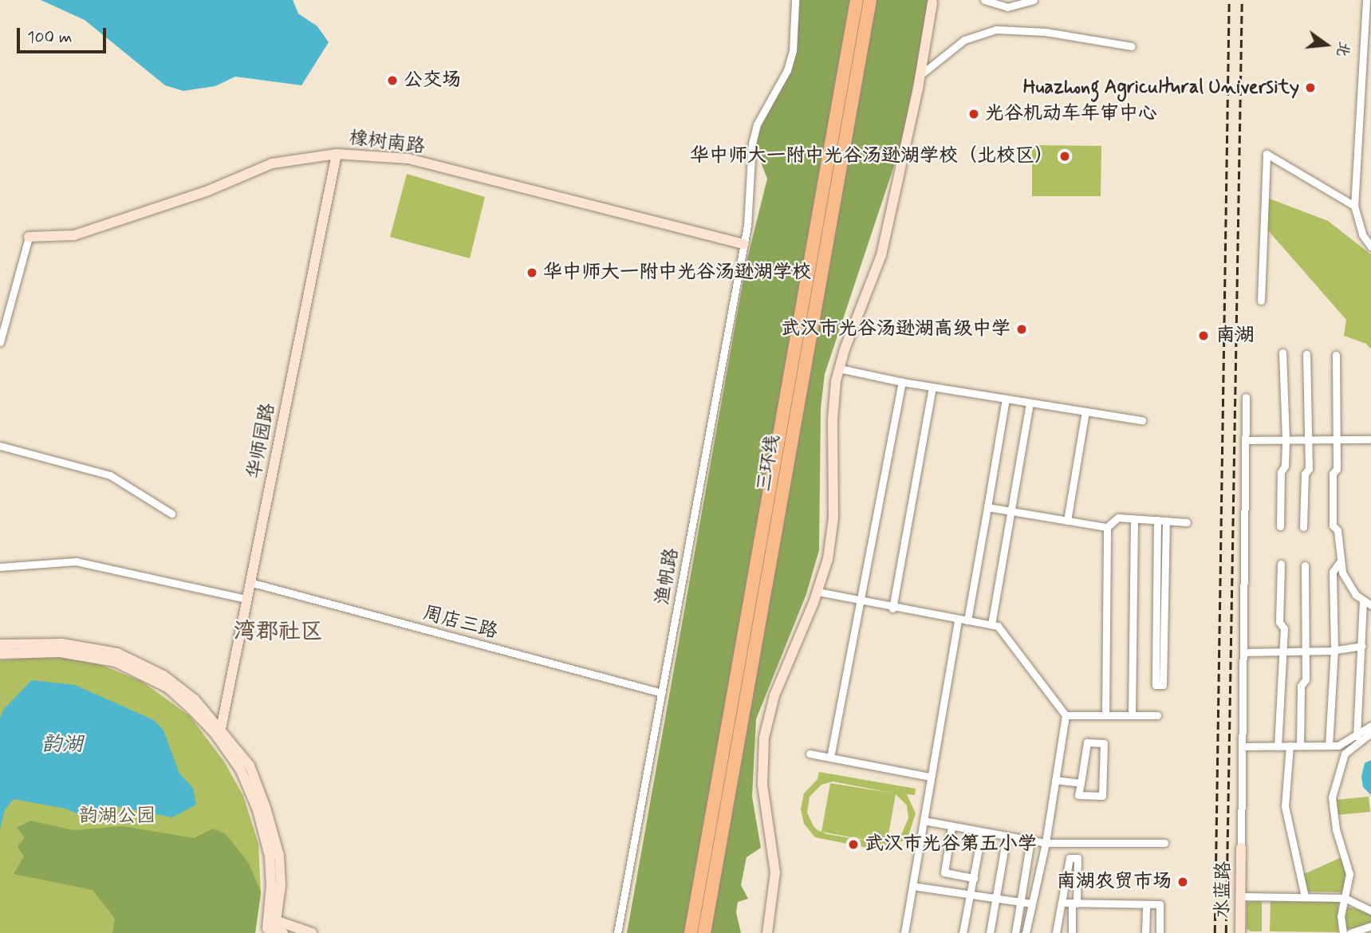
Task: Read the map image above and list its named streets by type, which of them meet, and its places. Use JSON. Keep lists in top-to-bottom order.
{
  "streets": {
    "highway": ["三环线"],
    "street": [
      "橡树南路",
      "华师园路",
      "渔帆路",
      "周店三路",
      "水蓝路"
    ]
  },
  "crossings": [
    ["橡树南路", "华师园路"],
    ["橡树南路", "渔帆路"],
    ["华师园路", "周店三路"],
    ["渔帆路", "周店三路"]
  ],
  "districts": ["湾郡社区"],
  "water": ["韵湖"],
  "parks": ["韵湖公园"],
  "places": [
    "公交场",
    "Huazhong Agricultural University",
    "光谷机动车年审中心",
    "华中师大一附中光谷汤逊湖学校（北校区）",
    "华中师大一附中光谷汤逊湖学校",
    "武汉市光谷汤逊湖高级中学",
    "南湖",
    "武汉市光谷第五小学",
    "南湖农贸市场"
  ],
  "scale_bar": "100 m",
  "north": "right"
}
